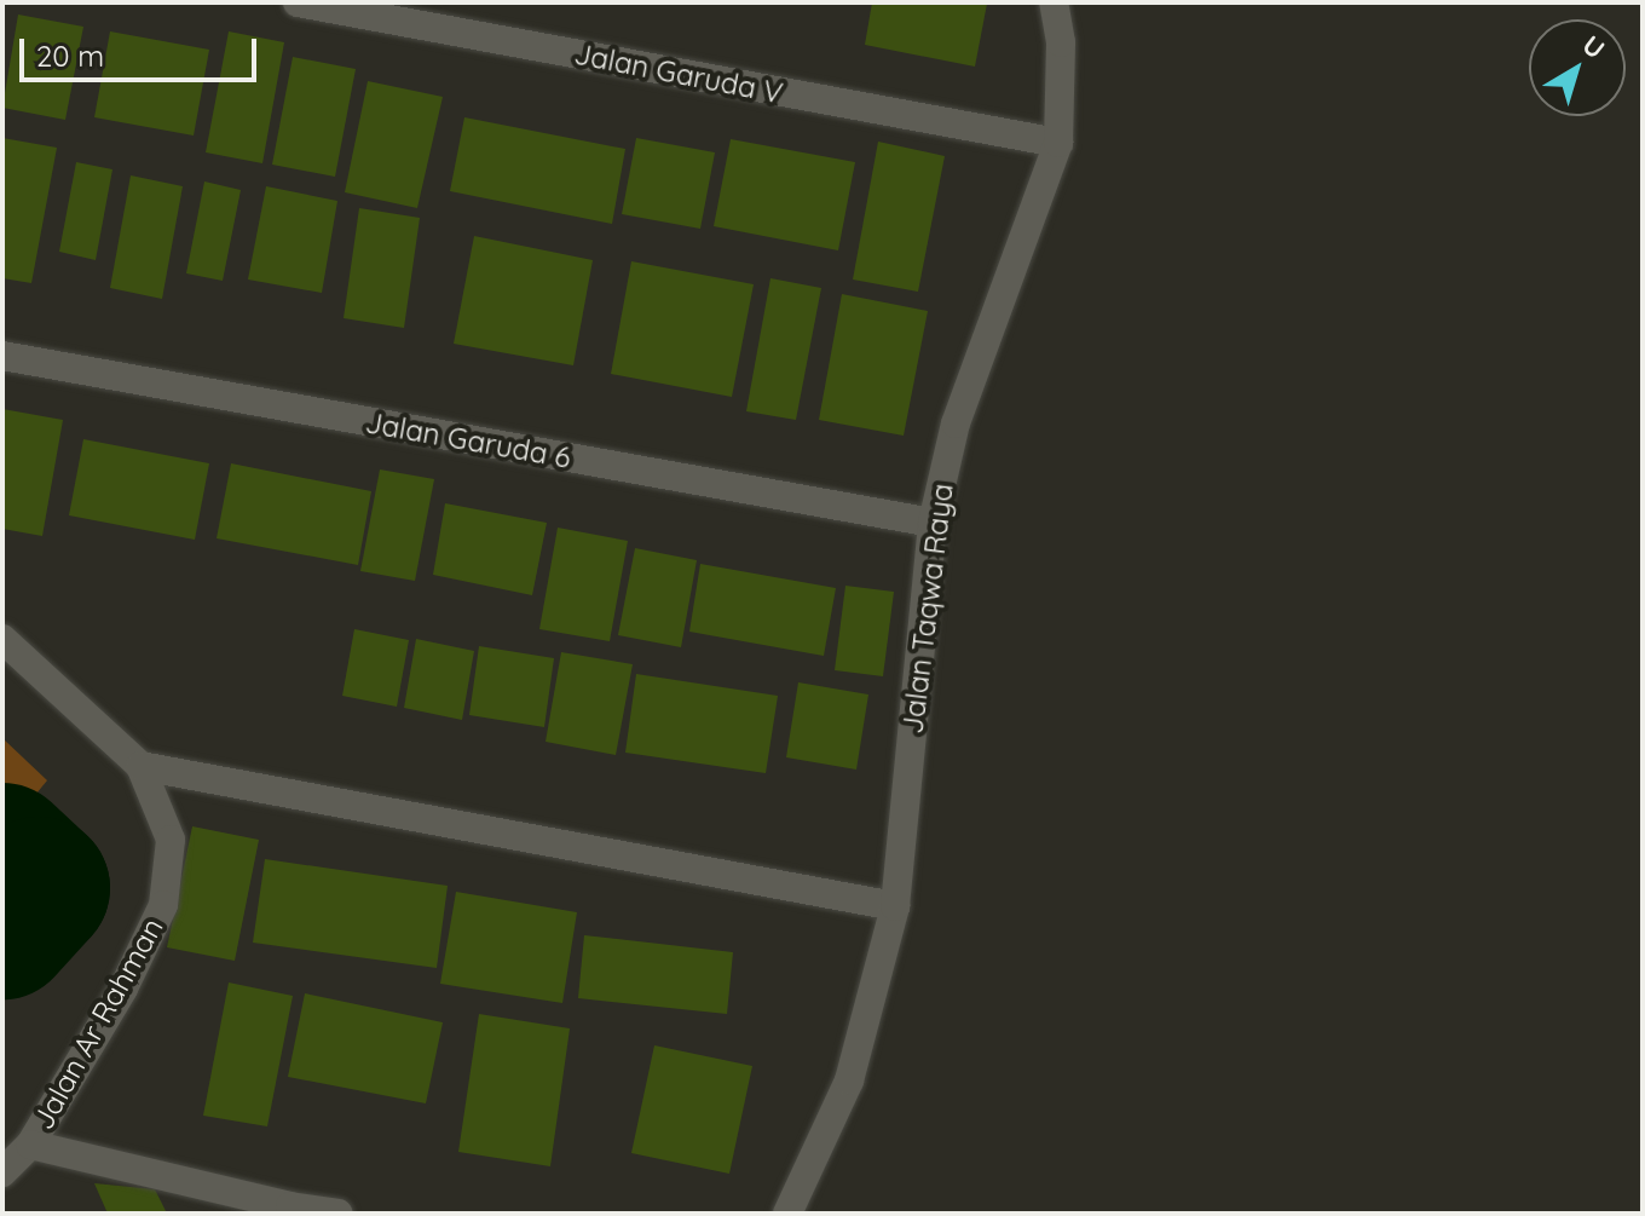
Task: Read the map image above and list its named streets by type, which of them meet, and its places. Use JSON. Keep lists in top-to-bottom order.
{
  "streets": {
    "street": [
      "Jalan Garuda V",
      "Jalan Garuda 6",
      "Jalan Taqwa Raya",
      "Jalan Ar Rahman"
    ]
  },
  "crossings": [
    ["Jalan Garuda V", "Jalan Taqwa Raya"],
    ["Jalan Garuda 6", "Jalan Taqwa Raya"]
  ],
  "scale_bar": "20 m",
  "north": "top right"
}
